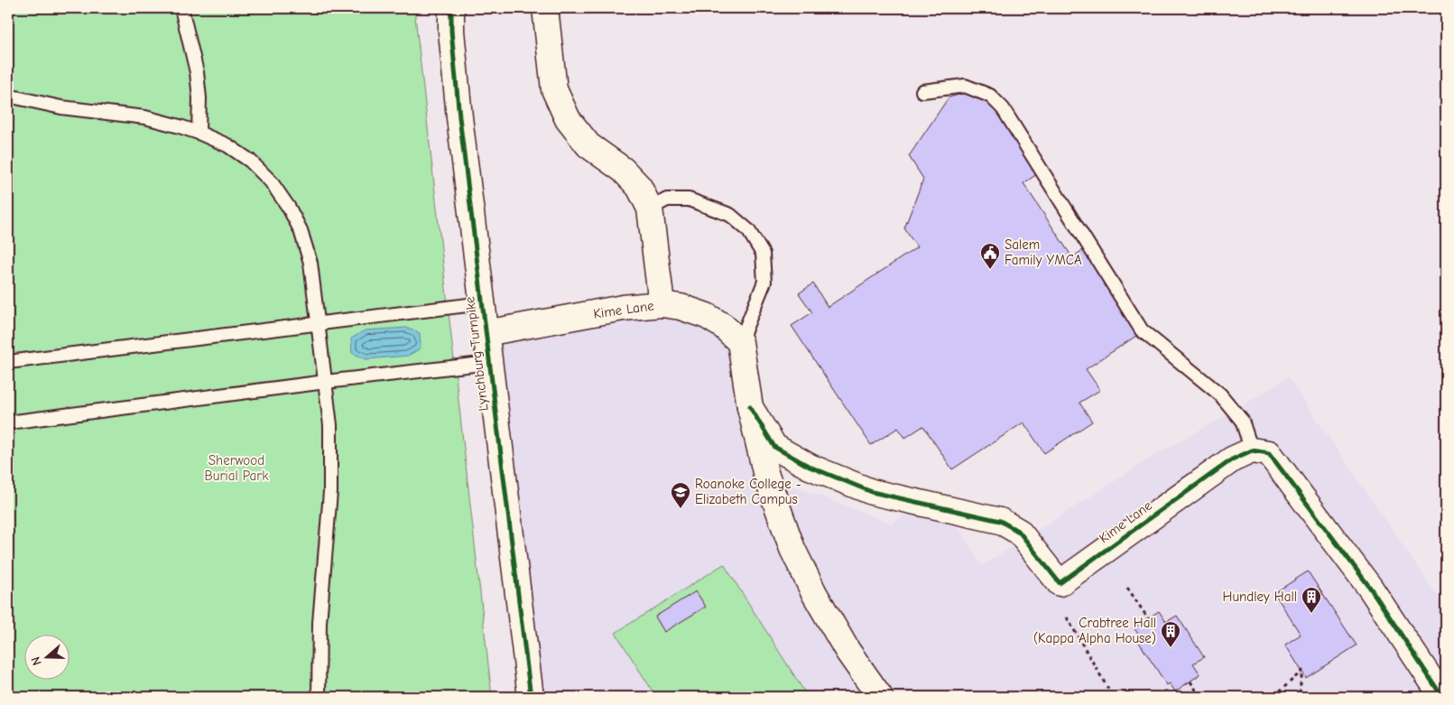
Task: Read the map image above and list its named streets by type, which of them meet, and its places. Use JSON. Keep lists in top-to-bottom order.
{
  "streets": {
    "street": ["Kime Lane", "Lynchburg Turnpike"]
  },
  "crossings": [
    ["Kime Lane", "Lynchburg Turnpike"]
  ],
  "parks": ["Sherwood Burial Park"],
  "places": {
    "public building": ["Salem Family YMCA"],
    "school or university": ["Roanoke College - Elizabeth Campus"],
    "building": ["Hundley Hall", "Crabtree Hall (Kappa Alpha House)"]
  },
  "north": "left"
}
